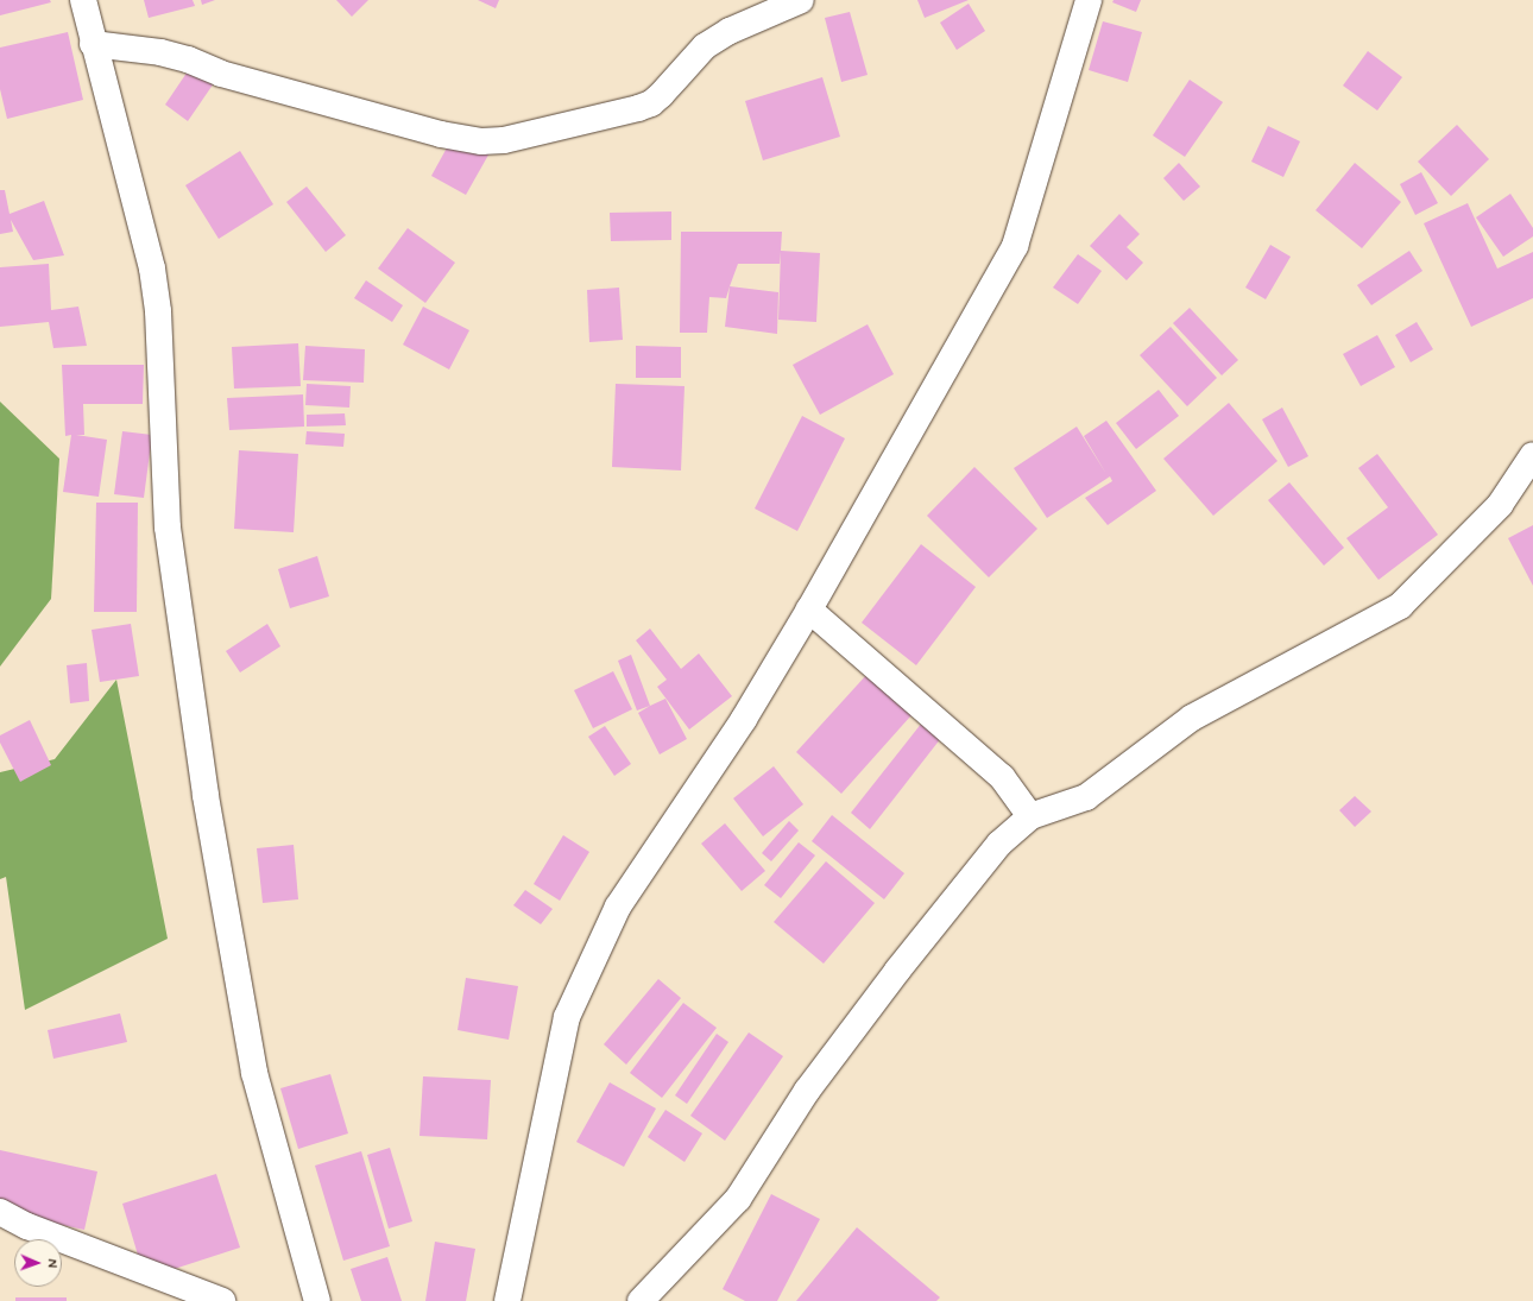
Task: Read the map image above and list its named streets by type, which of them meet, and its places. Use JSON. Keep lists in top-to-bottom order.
{
  "north": "right"
}
